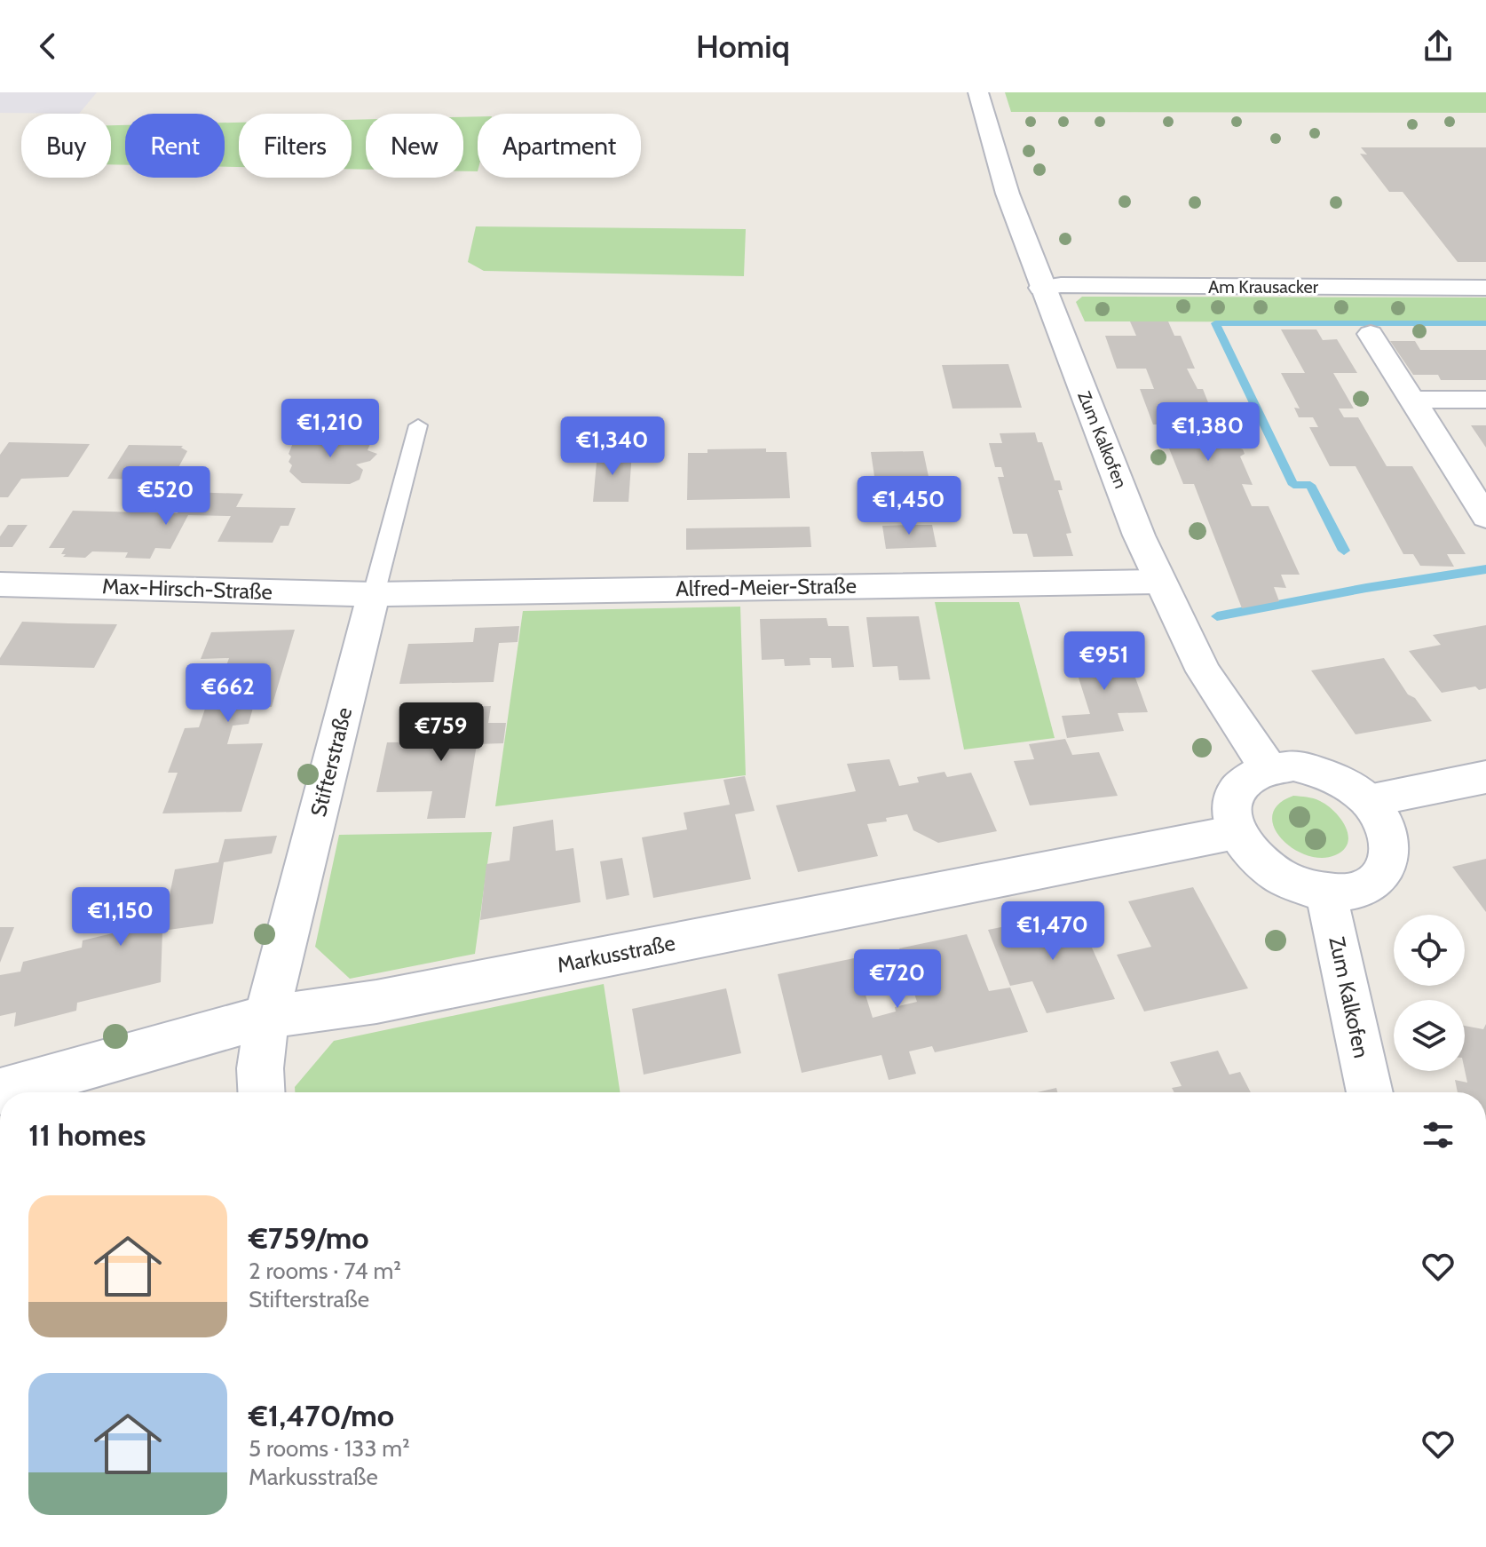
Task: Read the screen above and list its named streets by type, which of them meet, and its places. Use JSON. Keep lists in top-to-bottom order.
{
  "streets": {
    "street": [
      "Am Krausacker",
      "Zum Kalkofen",
      "Alfred-Meier-Straße",
      "Max-Hirsch-Straße",
      "Stifterstraße",
      "Markusstraße"
    ]
  },
  "crossings": [
    ["Am Krausacker", "Zum Kalkofen"],
    ["Zum Kalkofen", "Alfred-Meier-Straße"],
    ["Zum Kalkofen", "Markusstraße"],
    ["Alfred-Meier-Straße", "Max-Hirsch-Straße"],
    ["Alfred-Meier-Straße", "Stifterstraße"],
    ["Max-Hirsch-Straße", "Stifterstraße"],
    ["Stifterstraße", "Markusstraße"]
  ],
  "page": {
    "header": "Homiq",
    "chip": [
      "Buy",
      "Rent",
      "Filters",
      "New",
      "Apartment"
    ],
    "price": [
      "€1,210",
      "€1,380",
      "€1,340",
      "€520",
      "€1,450",
      "€951",
      "€662",
      "€759",
      "€1,150",
      "€1,470",
      "€720"
    ],
    "heading": "11 homes",
    "list": [
      {
        "name": "€759/mo",
        "note": "2 rooms · 74 m² · Stifterstraße"
      },
      {
        "name": "€1,470/mo",
        "note": "5 rooms · 133 m² · Markusstraße"
      }
    ]
  }
}
